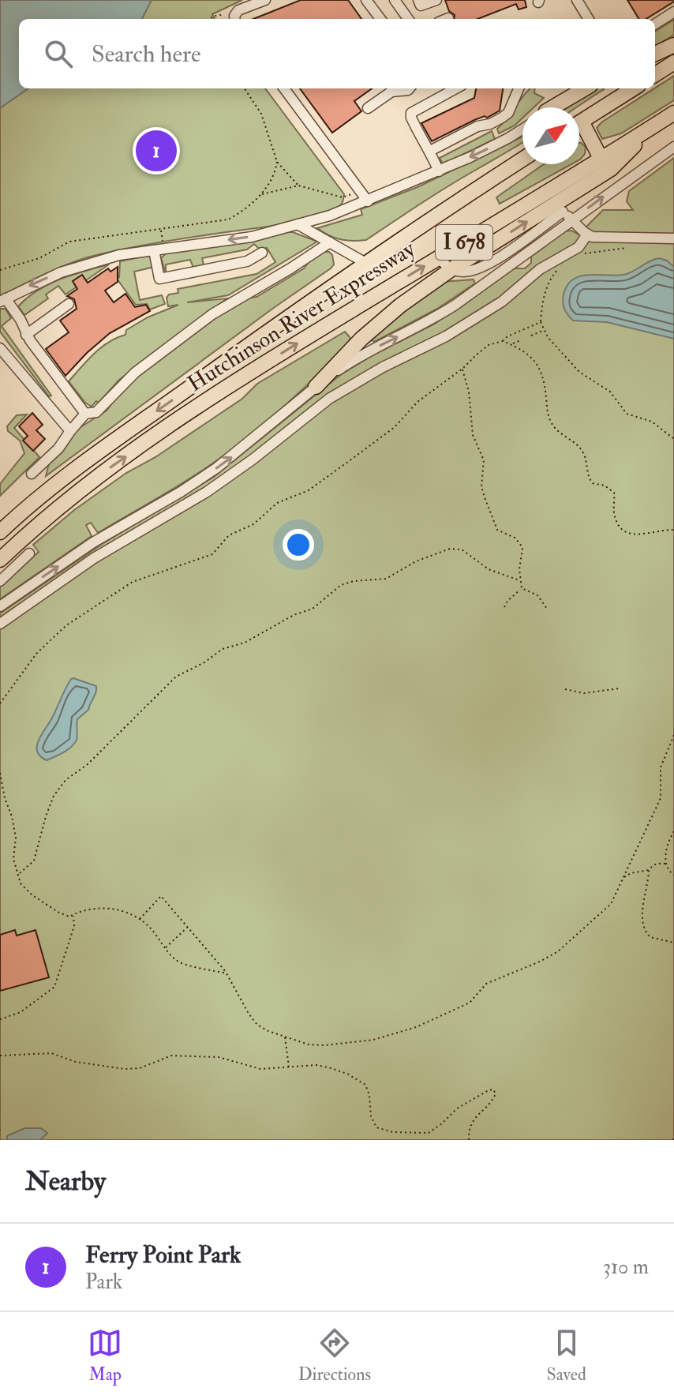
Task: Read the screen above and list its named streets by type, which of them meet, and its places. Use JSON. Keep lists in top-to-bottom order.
{
  "streets": {
    "highway": ["I 678", "Hutchinson River Expressway"]
  },
  "north": "top right",
  "page": {
    "search": "Search here",
    "pins": "1",
    "heading": "Nearby",
    "list": [
      {
        "mark": "1",
        "name": "Ferry Point Park",
        "note": "Park",
        "value": "310 m"
      }
    ],
    "nav": ["Map", "Directions", "Saved"]
  }
}
